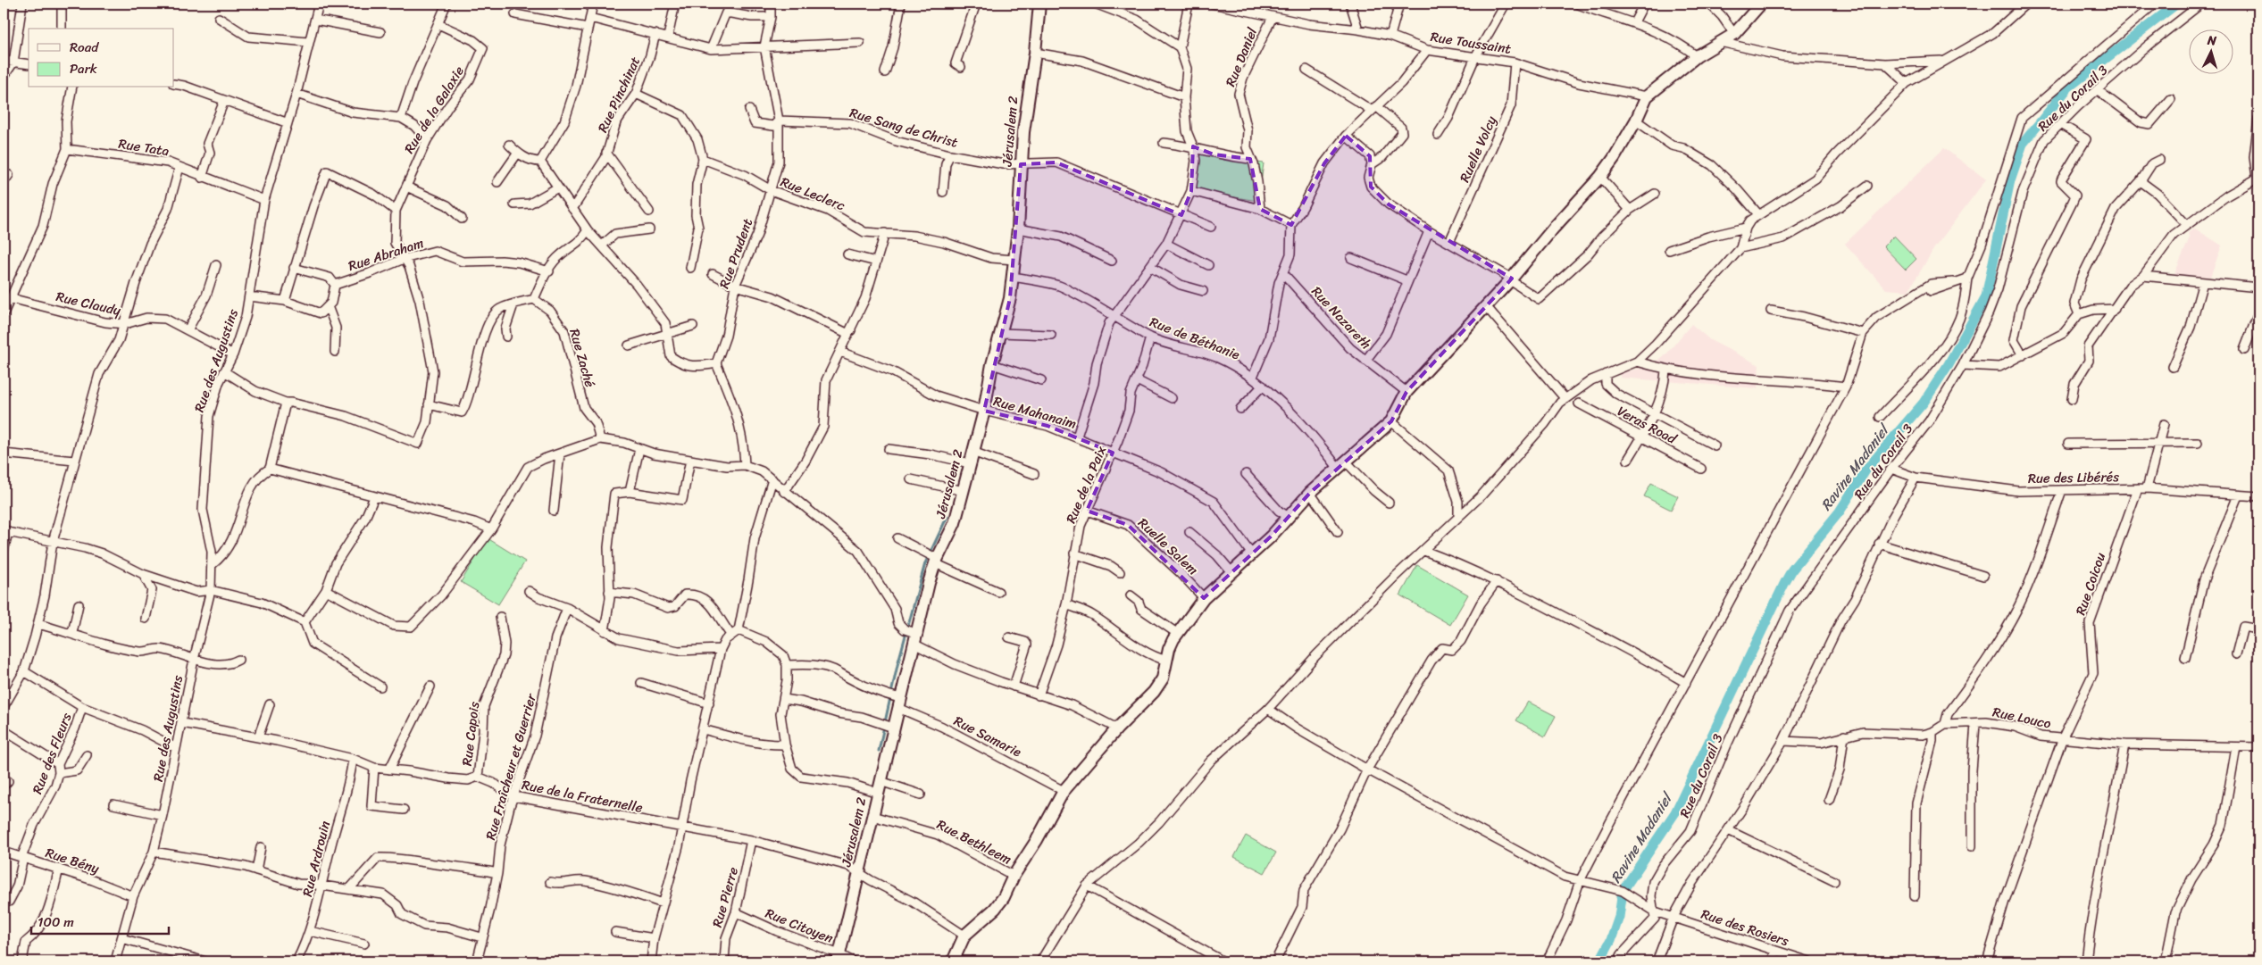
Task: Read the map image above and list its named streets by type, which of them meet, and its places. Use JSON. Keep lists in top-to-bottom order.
{
  "streets": {
    "street": [
      "Rue Toussaint",
      "Rue Daniel",
      "Rue Pinchinat",
      "Rue du Corail 3",
      "Rue de la Galaxie",
      "Rue Sang de Christ",
      "Jérusalem 2",
      "Rue Tata",
      "Ruelle Volcy",
      "Rue Leclerc",
      "Rue Prudent",
      "Rue Abraham",
      "Rue Claudy",
      "Rue Nazareth",
      "Rue de Béthanie",
      "Rue Zaché",
      "Rue des Augustins",
      "Rue Mahanaim",
      "Veras Road",
      "Rue des Libérés",
      "Rue de la Paix",
      "Ruelle Salem",
      "Rue Coicou",
      "Rue Louco",
      "Rue Capois",
      "Rue Samarie",
      "Rue des Fleurs",
      "Rue Fraîcheur et Guerrier",
      "Rue de la Fraternelle",
      "Rue Bethleem",
      "Rue Ardrouin",
      "Rue Bény",
      "Rue Pierre",
      "Rue Citoyen",
      "Rue des Rosiers"
    ]
  },
  "crossings": [
    ["Rue Toussaint", "Rue Daniel"],
    ["Rue Toussaint", "Ruelle Volcy"],
    ["Rue du Corail 3", "Rue des Libérés"],
    ["Rue du Corail 3", "Rue des Rosiers"],
    ["Rue de la Galaxie", "Rue Abraham"],
    ["Rue de la Galaxie", "Rue des Augustins"],
    ["Rue Sang de Christ", "Jérusalem 2"],
    ["Rue Sang de Christ", "Rue Prudent"],
    ["Jérusalem 2", "Rue Leclerc"],
    ["Jérusalem 2", "Rue de Béthanie"],
    ["Jérusalem 2", "Rue Mahanaim"],
    ["Jérusalem 2", "Rue Samarie"],
    ["Jérusalem 2", "Rue de la Fraternelle"],
    ["Jérusalem 2", "Rue Bethleem"],
    ["Jérusalem 2", "Rue Citoyen"],
    ["Rue Tata", "Rue des Augustins"],
    ["Rue Leclerc", "Rue Prudent"],
    ["Rue Claudy", "Rue des Augustins"],
    ["Rue de Béthanie", "Rue de la Paix"],
    ["Rue des Augustins", "Rue Bény"],
    ["Rue Mahanaim", "Rue de la Paix"],
    ["Rue des Libérés", "Rue Coicou"],
    ["Rue de la Paix", "Ruelle Salem"],
    ["Rue Coicou", "Rue Louco"],
    ["Rue Capois", "Rue de la Fraternelle"],
    ["Rue des Fleurs", "Rue Bény"],
    ["Rue Fraîcheur et Guerrier", "Rue de la Fraternelle"],
    ["Rue de la Fraternelle", "Rue Pierre"],
    ["Rue Pierre", "Rue Citoyen"]
  ],
  "water": ["Ravine Madaniel"],
  "legend": ["Road", "Park"],
  "scale_bar": "100 m",
  "north": "top"
}
